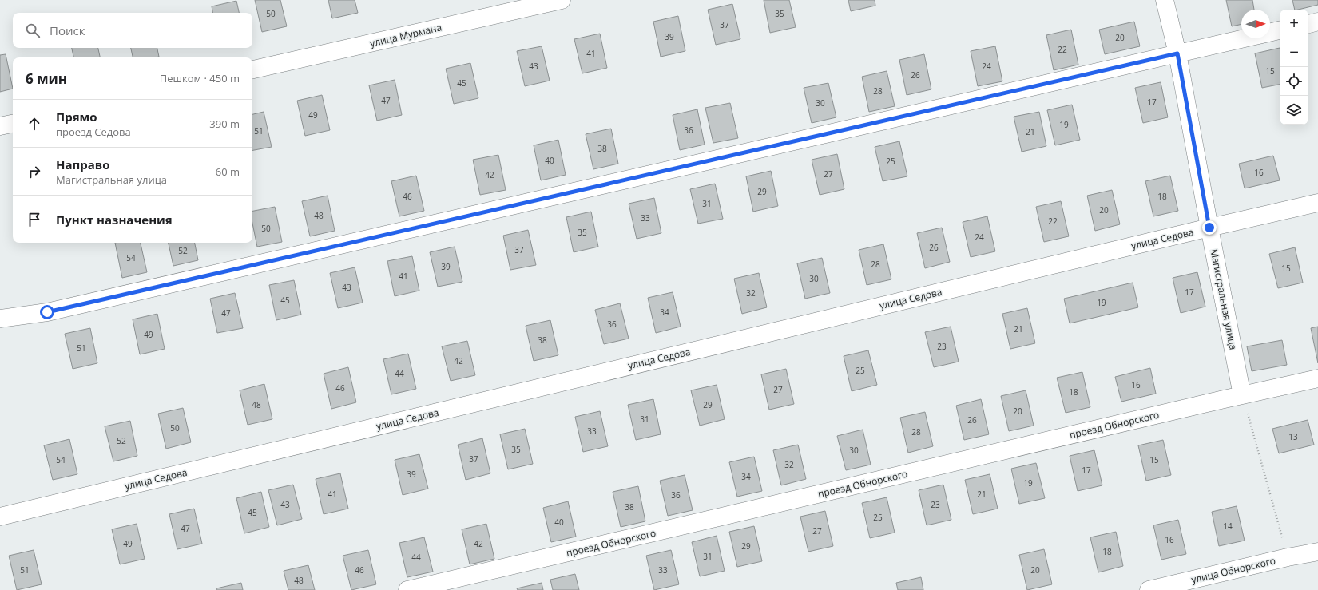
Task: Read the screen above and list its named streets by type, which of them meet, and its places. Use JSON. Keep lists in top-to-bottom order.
{
  "streets": {
    "street": [
      "улица Мурмана",
      "улица Седова",
      "Магистральная улица",
      "проезд Обнорского",
      "улица Обнорского"
    ]
  },
  "crossings": [
    ["улица Седова", "Магистральная улица"],
    ["Магистральная улица", "проезд Обнорского"]
  ],
  "house_numbers": [
    "50",
    "35",
    "37",
    "39",
    "20",
    "22",
    "41",
    "43",
    "24",
    "15",
    "26",
    "45",
    "28",
    "47",
    "17",
    "30",
    "49",
    "19",
    "36",
    "51",
    "21",
    "38",
    "40",
    "25",
    "16",
    "27",
    "42",
    "29",
    "46",
    "18",
    "31",
    "20",
    "48",
    "33",
    "22",
    "50",
    "35",
    "24",
    "26",
    "37",
    "52",
    "54",
    "28",
    "39",
    "15",
    "41",
    "30",
    "43",
    "17",
    "32",
    "45",
    "19",
    "34",
    "47",
    "36",
    "21",
    "49",
    "38",
    "23",
    "51",
    "42",
    "25",
    "44",
    "16",
    "46",
    "27",
    "18",
    "48",
    "29",
    "20",
    "31",
    "26",
    "50",
    "33",
    "28",
    "13",
    "52",
    "35",
    "30",
    "37",
    "54",
    "15",
    "32",
    "17",
    "39",
    "34",
    "19",
    "41",
    "21",
    "36",
    "43",
    "23",
    "38",
    "45",
    "25",
    "40",
    "14",
    "47",
    "27",
    "16",
    "49",
    "42",
    "29",
    "18",
    "31",
    "44",
    "51",
    "46",
    "33",
    "20",
    "48"
  ],
  "north": "right",
  "page": {
    "map_buttons": ["+", "−"],
    "search": "Поиск",
    "heading": ["6 мин", "Пешком · 450 m"],
    "list": [
      ["Прямо", "проезд Седова", "390 m"],
      ["Направо", "Магистральная улица", "60 m"],
      "Пункт назначения"
    ]
  }
}
